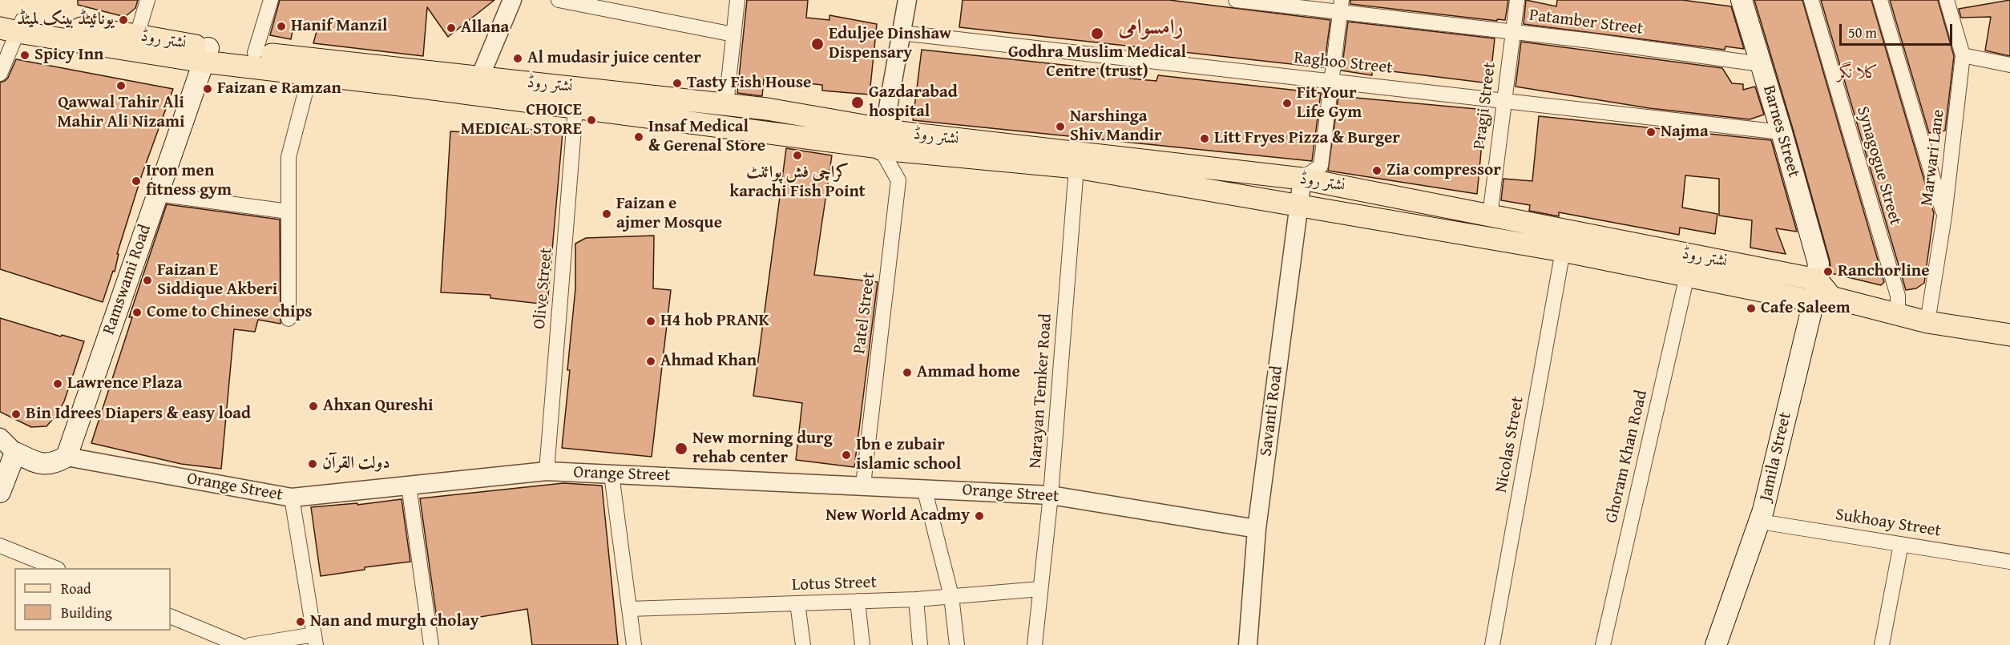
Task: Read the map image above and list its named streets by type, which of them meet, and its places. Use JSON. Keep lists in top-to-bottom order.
{
  "streets": {
    "main road": [
      "نشتر روڈ",
      "Barnes Street",
      "Ramswami Road",
      "Jamila Street",
      "Orange Street"
    ],
    "street": [
      "Patamber Street",
      "Raghoo Street",
      "Pragji Street",
      "Marwari Lane",
      "Synagogue Street",
      "Olive Street",
      "Patel Street",
      "Narayan Temker Road",
      "Savanti Road",
      "Nicolas Street",
      "Ghoram Khan Road",
      "Sukhoay Street",
      "Lotus Street"
    ]
  },
  "crossings": [
    ["Patamber Street", "Pragji Street"],
    ["Patamber Street", "Barnes Street"],
    ["نشتر روڈ", "Pragji Street"],
    ["نشتر روڈ", "Barnes Street"],
    ["نشتر روڈ", "Marwari Lane"],
    ["نشتر روڈ", "Synagogue Street"],
    ["نشتر روڈ", "Ramswami Road"],
    ["نشتر روڈ", "Olive Street"],
    ["نشتر روڈ", "Patel Street"],
    ["نشتر روڈ", "Narayan Temker Road"],
    ["نشتر روڈ", "Savanti Road"],
    ["نشتر روڈ", "Nicolas Street"],
    ["نشتر روڈ", "Ghoram Khan Road"],
    ["نشتر روڈ", "Jamila Street"],
    ["Raghoo Street", "Pragji Street"],
    ["Raghoo Street", "Barnes Street"],
    ["Ramswami Road", "Orange Street"],
    ["Olive Street", "Orange Street"],
    ["Patel Street", "Orange Street"],
    ["Narayan Temker Road", "Orange Street"],
    ["Narayan Temker Road", "Lotus Street"],
    ["Savanti Road", "Orange Street"],
    ["Jamila Street", "Sukhoay Street"]
  ],
  "districts": ["رامسوامی", "کلا نگر"],
  "places": [
    "یونائیٹڈ بینک لمیٹڈ",
    "Hanif Manzil",
    "Allana",
    "Godhra Muslim Medical Centre (trust)",
    "Eduljee Dinshaw Dispensary",
    "Spicy Inn",
    "Al mudasir juice center",
    "Tasty Fish House",
    "Qawwal Tahir Ali Mahir Ali Nizami",
    "Faizan e Ramzan",
    "Gazdarabad hospital",
    "Fit Your Life Gym",
    "CHOICE MEDICAL STORE",
    "Narshinga Shiv Mandir",
    "Najma",
    "Insaf Medical & Gerenal Store",
    "Litt Fryes Pizza & Burger",
    "کراچی فش پوائنٹ karachi Fish Point",
    "Zia compressor",
    "Iron men fitness gym",
    "Faizan e ajmer Mosque",
    "Ranchorline",
    "Faizan E Siddique Akberi",
    "Cafe Saleem",
    "Come to Chinese chips",
    "H4 hob PRANK",
    "Ahmad Khan",
    "Ammad home",
    "Lawrence Plaza",
    "Ahxan Qureshi",
    "Bin Idrees Diapers & easy load",
    "New morning durg rehab center",
    "Ibn e zubair islamic school",
    "دولت القرآن",
    "New World Acadmy",
    "Nan and murgh cholay"
  ],
  "legend": ["Road", "Building"],
  "scale_bar": "50 m"
}
